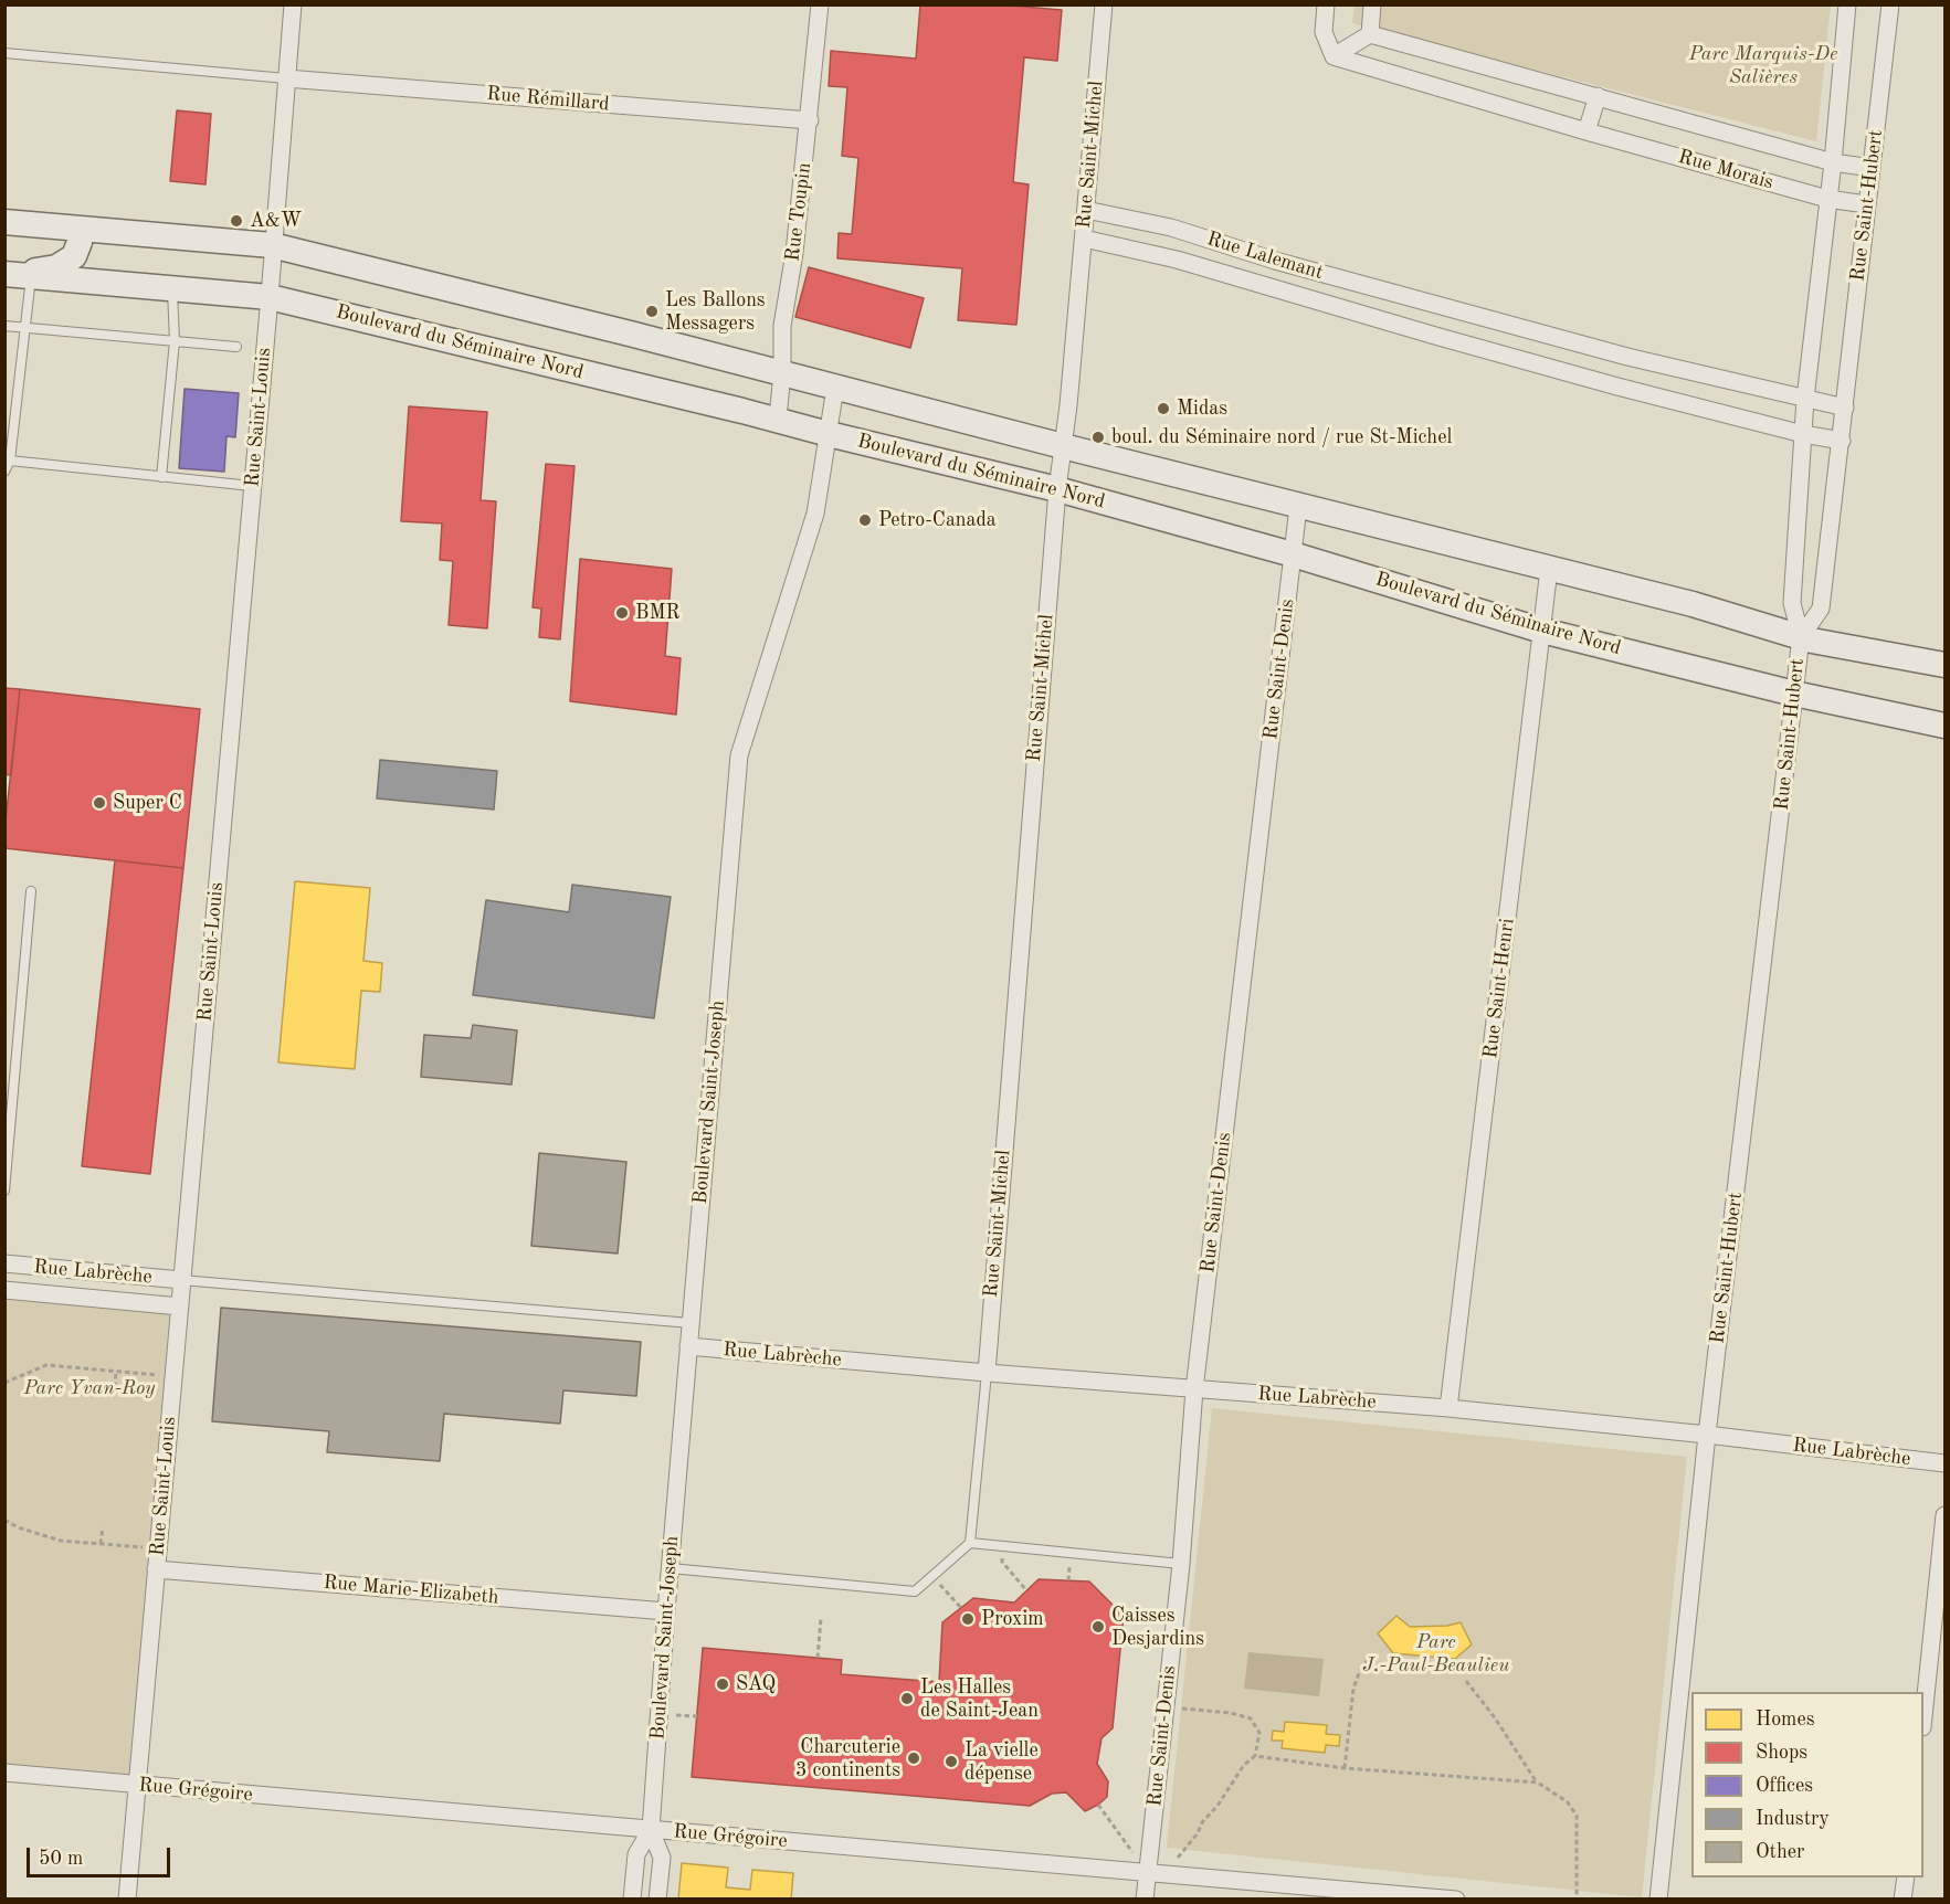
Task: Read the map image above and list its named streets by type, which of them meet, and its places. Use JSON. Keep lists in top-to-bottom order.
{
  "streets": {
    "main road": ["Boulevard du Séminaire Nord"],
    "street": [
      "Rue Rémillard",
      "Rue Saint-Michel",
      "Rue Morais",
      "Rue Saint-Hubert",
      "Rue Toupin",
      "Rue Lalemant",
      "Rue Saint-Louis",
      "Rue Saint-Denis",
      "Rue Saint-Henri",
      "Boulevard Saint-Joseph",
      "Rue Labrèche",
      "Rue Marie-Elizabeth",
      "Rue Grégoire"
    ]
  },
  "crossings": [
    ["Rue Rémillard", "Rue Toupin"],
    ["Rue Rémillard", "Rue Saint-Louis"],
    ["Rue Saint-Michel", "Rue Lalemant"],
    ["Rue Saint-Michel", "Boulevard du Séminaire Nord"],
    ["Rue Saint-Michel", "Rue Labrèche"],
    ["Rue Morais", "Rue Saint-Hubert"],
    ["Rue Saint-Hubert", "Rue Lalemant"],
    ["Rue Saint-Hubert", "Boulevard du Séminaire Nord"],
    ["Rue Saint-Hubert", "Rue Labrèche"],
    ["Rue Toupin", "Boulevard du Séminaire Nord"],
    ["Boulevard du Séminaire Nord", "Rue Saint-Louis"],
    ["Boulevard du Séminaire Nord", "Rue Saint-Denis"],
    ["Boulevard du Séminaire Nord", "Rue Saint-Henri"],
    ["Boulevard du Séminaire Nord", "Boulevard Saint-Joseph"],
    ["Rue Saint-Louis", "Rue Labrèche"],
    ["Rue Saint-Louis", "Rue Marie-Elizabeth"],
    ["Rue Saint-Louis", "Rue Grégoire"],
    ["Rue Saint-Denis", "Rue Labrèche"],
    ["Rue Saint-Denis", "Rue Grégoire"],
    ["Rue Saint-Henri", "Rue Labrèche"],
    ["Boulevard Saint-Joseph", "Rue Labrèche"],
    ["Boulevard Saint-Joseph", "Rue Marie-Elizabeth"],
    ["Boulevard Saint-Joseph", "Rue Grégoire"]
  ],
  "parks": ["Parc Marquis-De Salières", "Parc Yvan-Roy", "Parc J.-Paul-Beaulieu"],
  "places": [
    "A&W",
    "Les Ballons Messagers",
    "Midas",
    "boul. du Séminaire nord / rue St-Michel",
    "Petro-Canada",
    "BMR",
    "Super C",
    "Proxim",
    "Caisses Desjardins",
    "SAQ",
    "Les Halles de Saint-Jean",
    "Charcuterie 3 continents",
    "La vielle dépense"
  ],
  "legend": [
    "Homes",
    "Shops",
    "Offices",
    "Industry",
    "Other"
  ],
  "scale_bar": "50 m"
}
